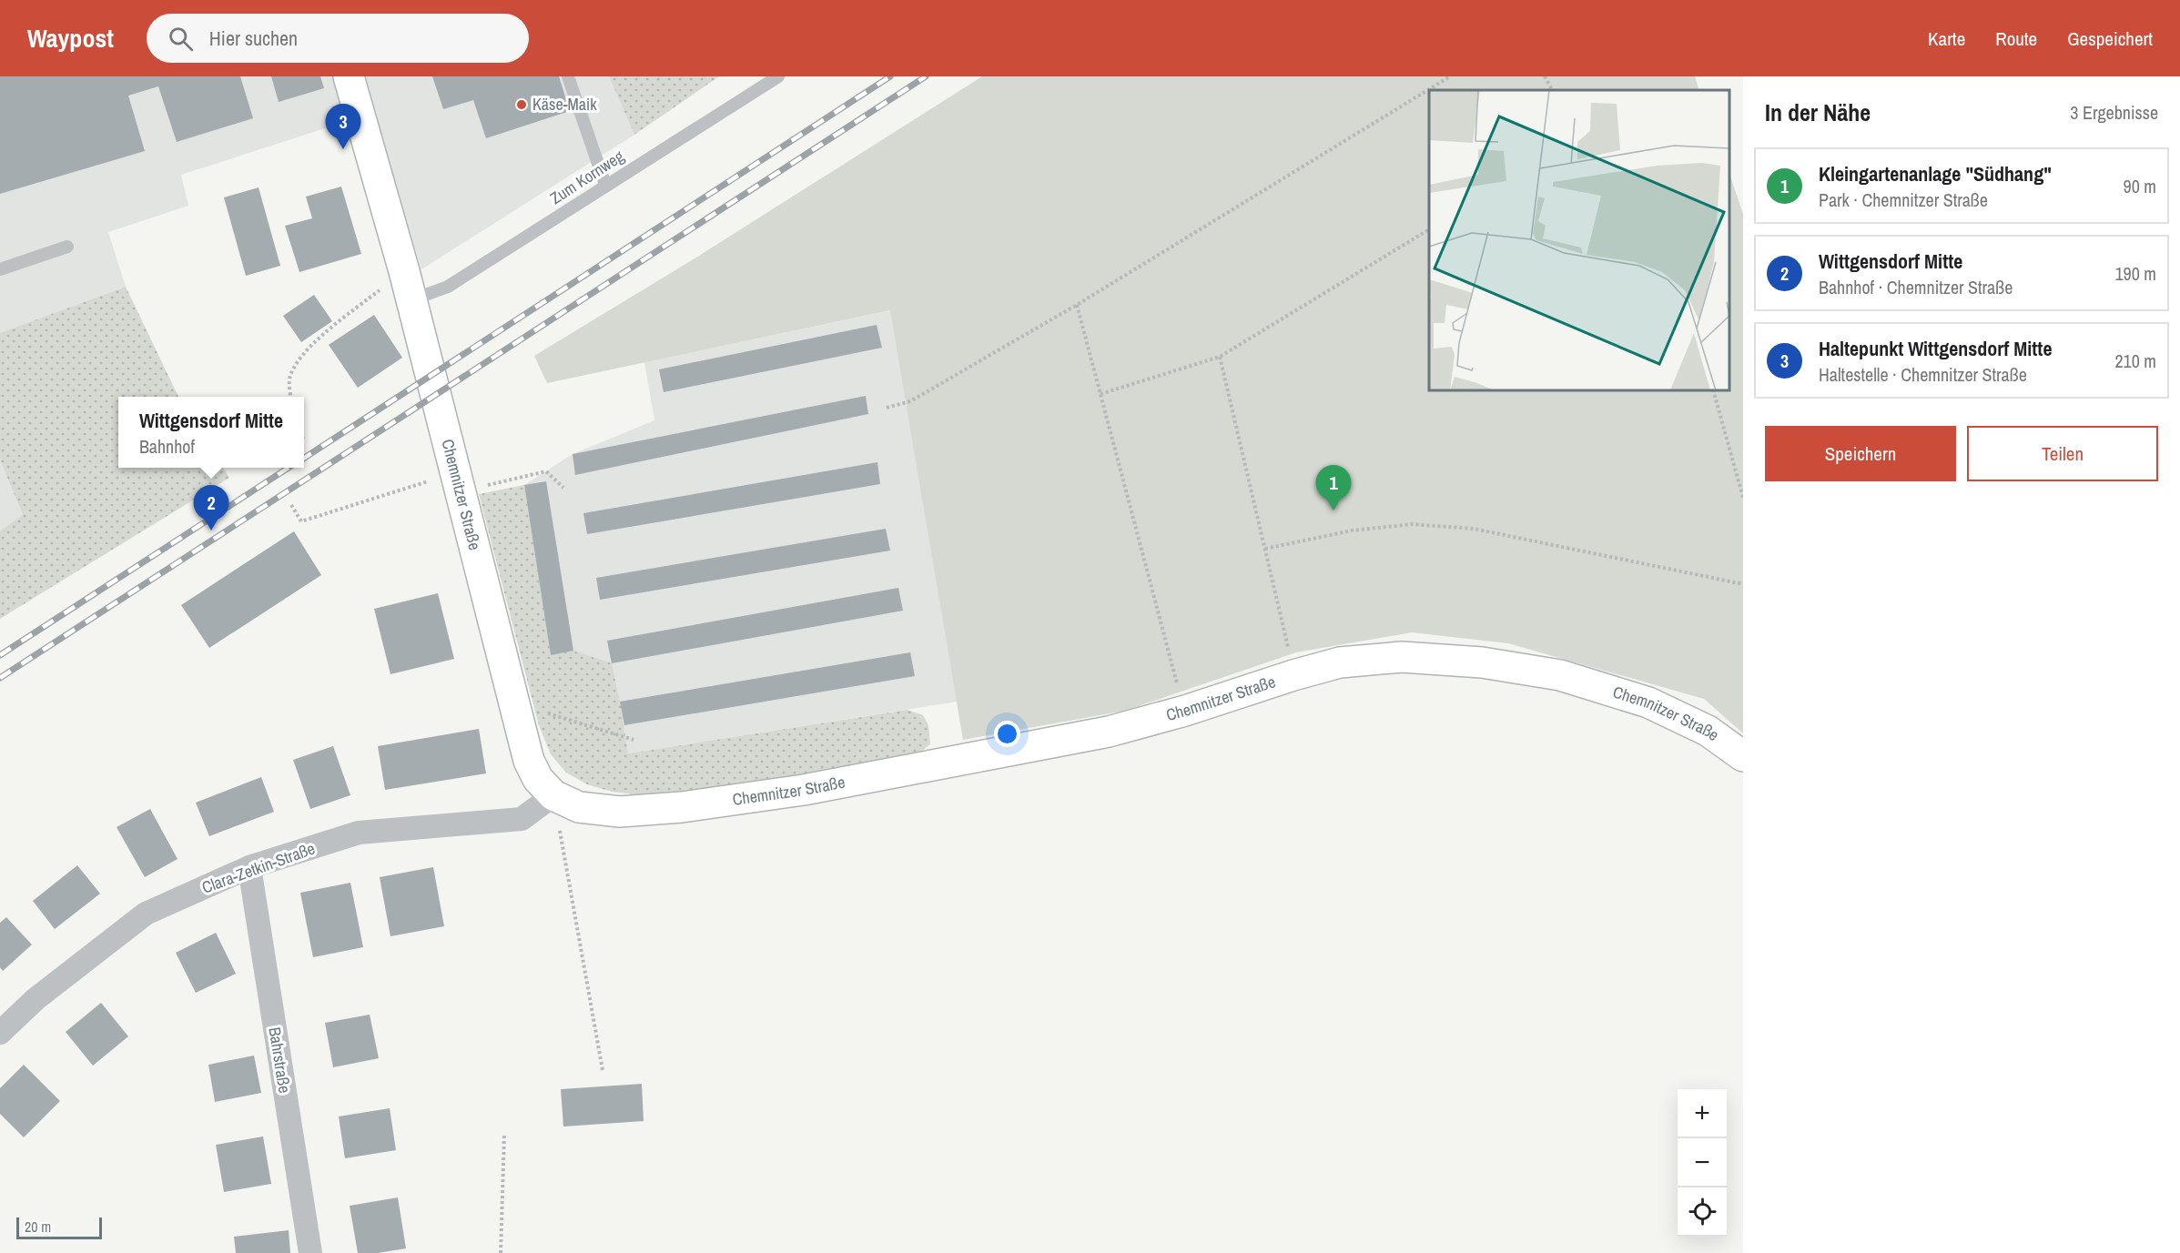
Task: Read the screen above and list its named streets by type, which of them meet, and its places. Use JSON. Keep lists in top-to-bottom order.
{
  "streets": {
    "street": ["Chemnitzer Straße", "Clara-Zetkin-Straße", "Bahrstraße"],
    "lane": ["Zum Kornweg"]
  },
  "crossings": [
    ["Zum Kornweg", "Chemnitzer Straße"],
    ["Chemnitzer Straße", "Clara-Zetkin-Straße"],
    ["Clara-Zetkin-Straße", "Bahrstraße"]
  ],
  "places": ["Käse-Maik"],
  "scale_bar": "20 m",
  "page": {
    "header": "Waypost",
    "search": "Hier suchen",
    "nav": ["Karte", "Route", "Gespeichert"],
    "heading": ["In der Nähe", "3 Ergebnisse"],
    "pins": ["3", "1", "2"],
    "list": [
      {
        "mark": "1",
        "name": "Kleingartenanlage \"Südhang\"",
        "note": "Park · Chemnitzer Straße",
        "value": "90 m"
      },
      {
        "mark": "2",
        "name": "Wittgensdorf Mitte",
        "note": "Bahnhof · Chemnitzer Straße",
        "value": "190 m"
      },
      {
        "mark": "3",
        "name": "Haltepunkt Wittgensdorf Mitte",
        "note": "Haltestelle · Chemnitzer Straße",
        "value": "210 m"
      }
    ],
    "popup": ["Wittgensdorf Mitte", "Bahnhof"],
    "buttons": ["Speichern", "Teilen"],
    "map_buttons": ["+", "−"],
    "scale": "20 m"
  }
}
